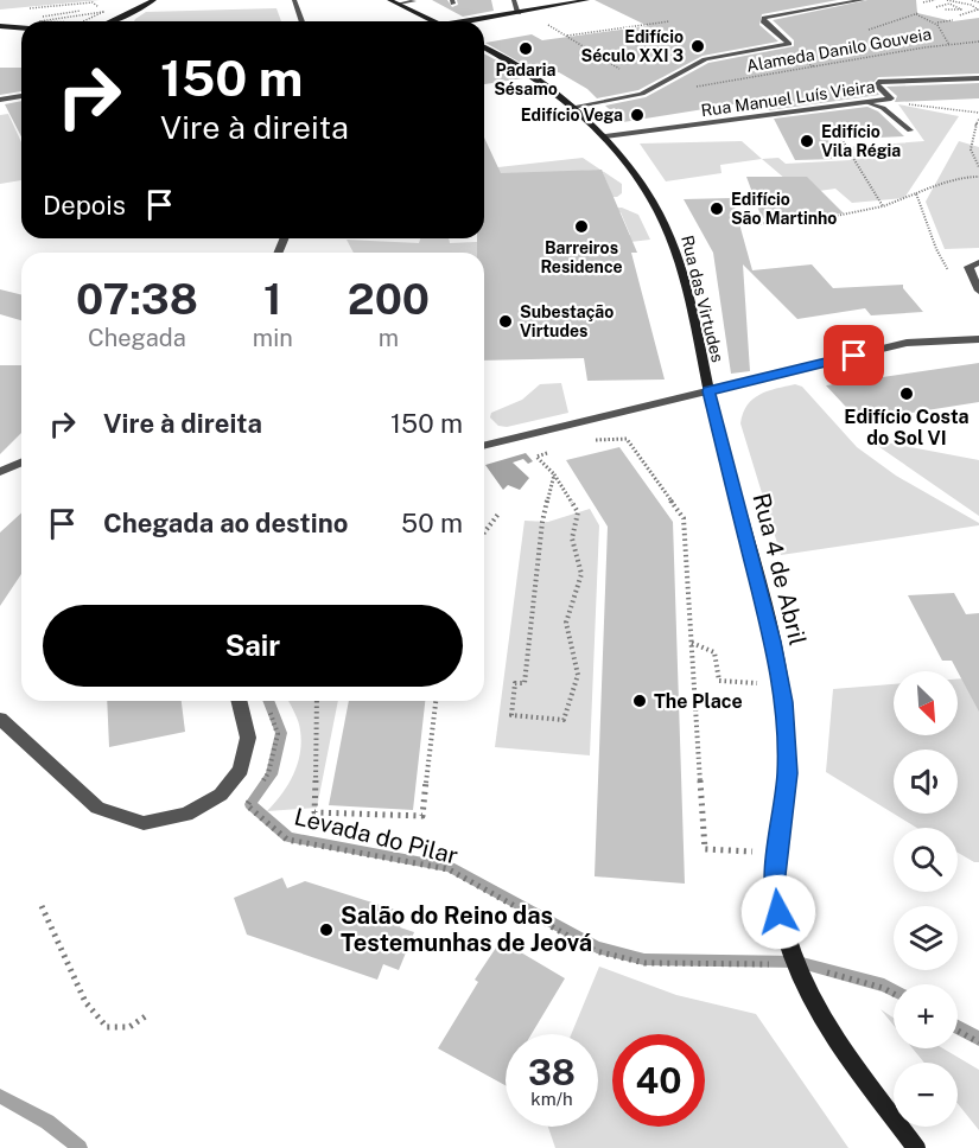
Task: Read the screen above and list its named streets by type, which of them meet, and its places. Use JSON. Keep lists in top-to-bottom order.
{
  "streets": {
    "street": ["Rua Manuel Luís Vieira", "Rua das Virtudes", "Rua 4 de Abril"],
    "path": ["Alameda Danilo Gouveia", "Levada do Pilar"]
  },
  "crossings": [
    ["Rua Manuel Luís Vieira", "Rua das Virtudes"],
    ["Rua das Virtudes", "Rua 4 de Abril"]
  ],
  "places": [
    "Edifício Século XXI 3",
    "Padaria Sésamo",
    "Edifício Vega",
    "Edifício Vila Régia",
    "Edifício São Martinho",
    "Barreiros Residence",
    "Subestação Virtudes",
    "Edifício Costa do Sol VI",
    "The Place",
    "Salão do Reino das Testemunhas de Jeová"
  ],
  "north": "bottom right",
  "page": {
    "turn": ["150 m", "Vire à direita"],
    "then": "Depois",
    "eta": [
      "07:38",
      "Chegada",
      "1",
      "min",
      "200",
      "m"
    ],
    "list": [
      {
        "name": "Vire à direita",
        "value": "150 m"
      },
      {
        "name": "Chegada ao destino",
        "value": "50 m"
      }
    ],
    "buttons": "Sair",
    "map_buttons": ["+", "−"],
    "speed": "38 km/h",
    "limit": "40"
  }
}
